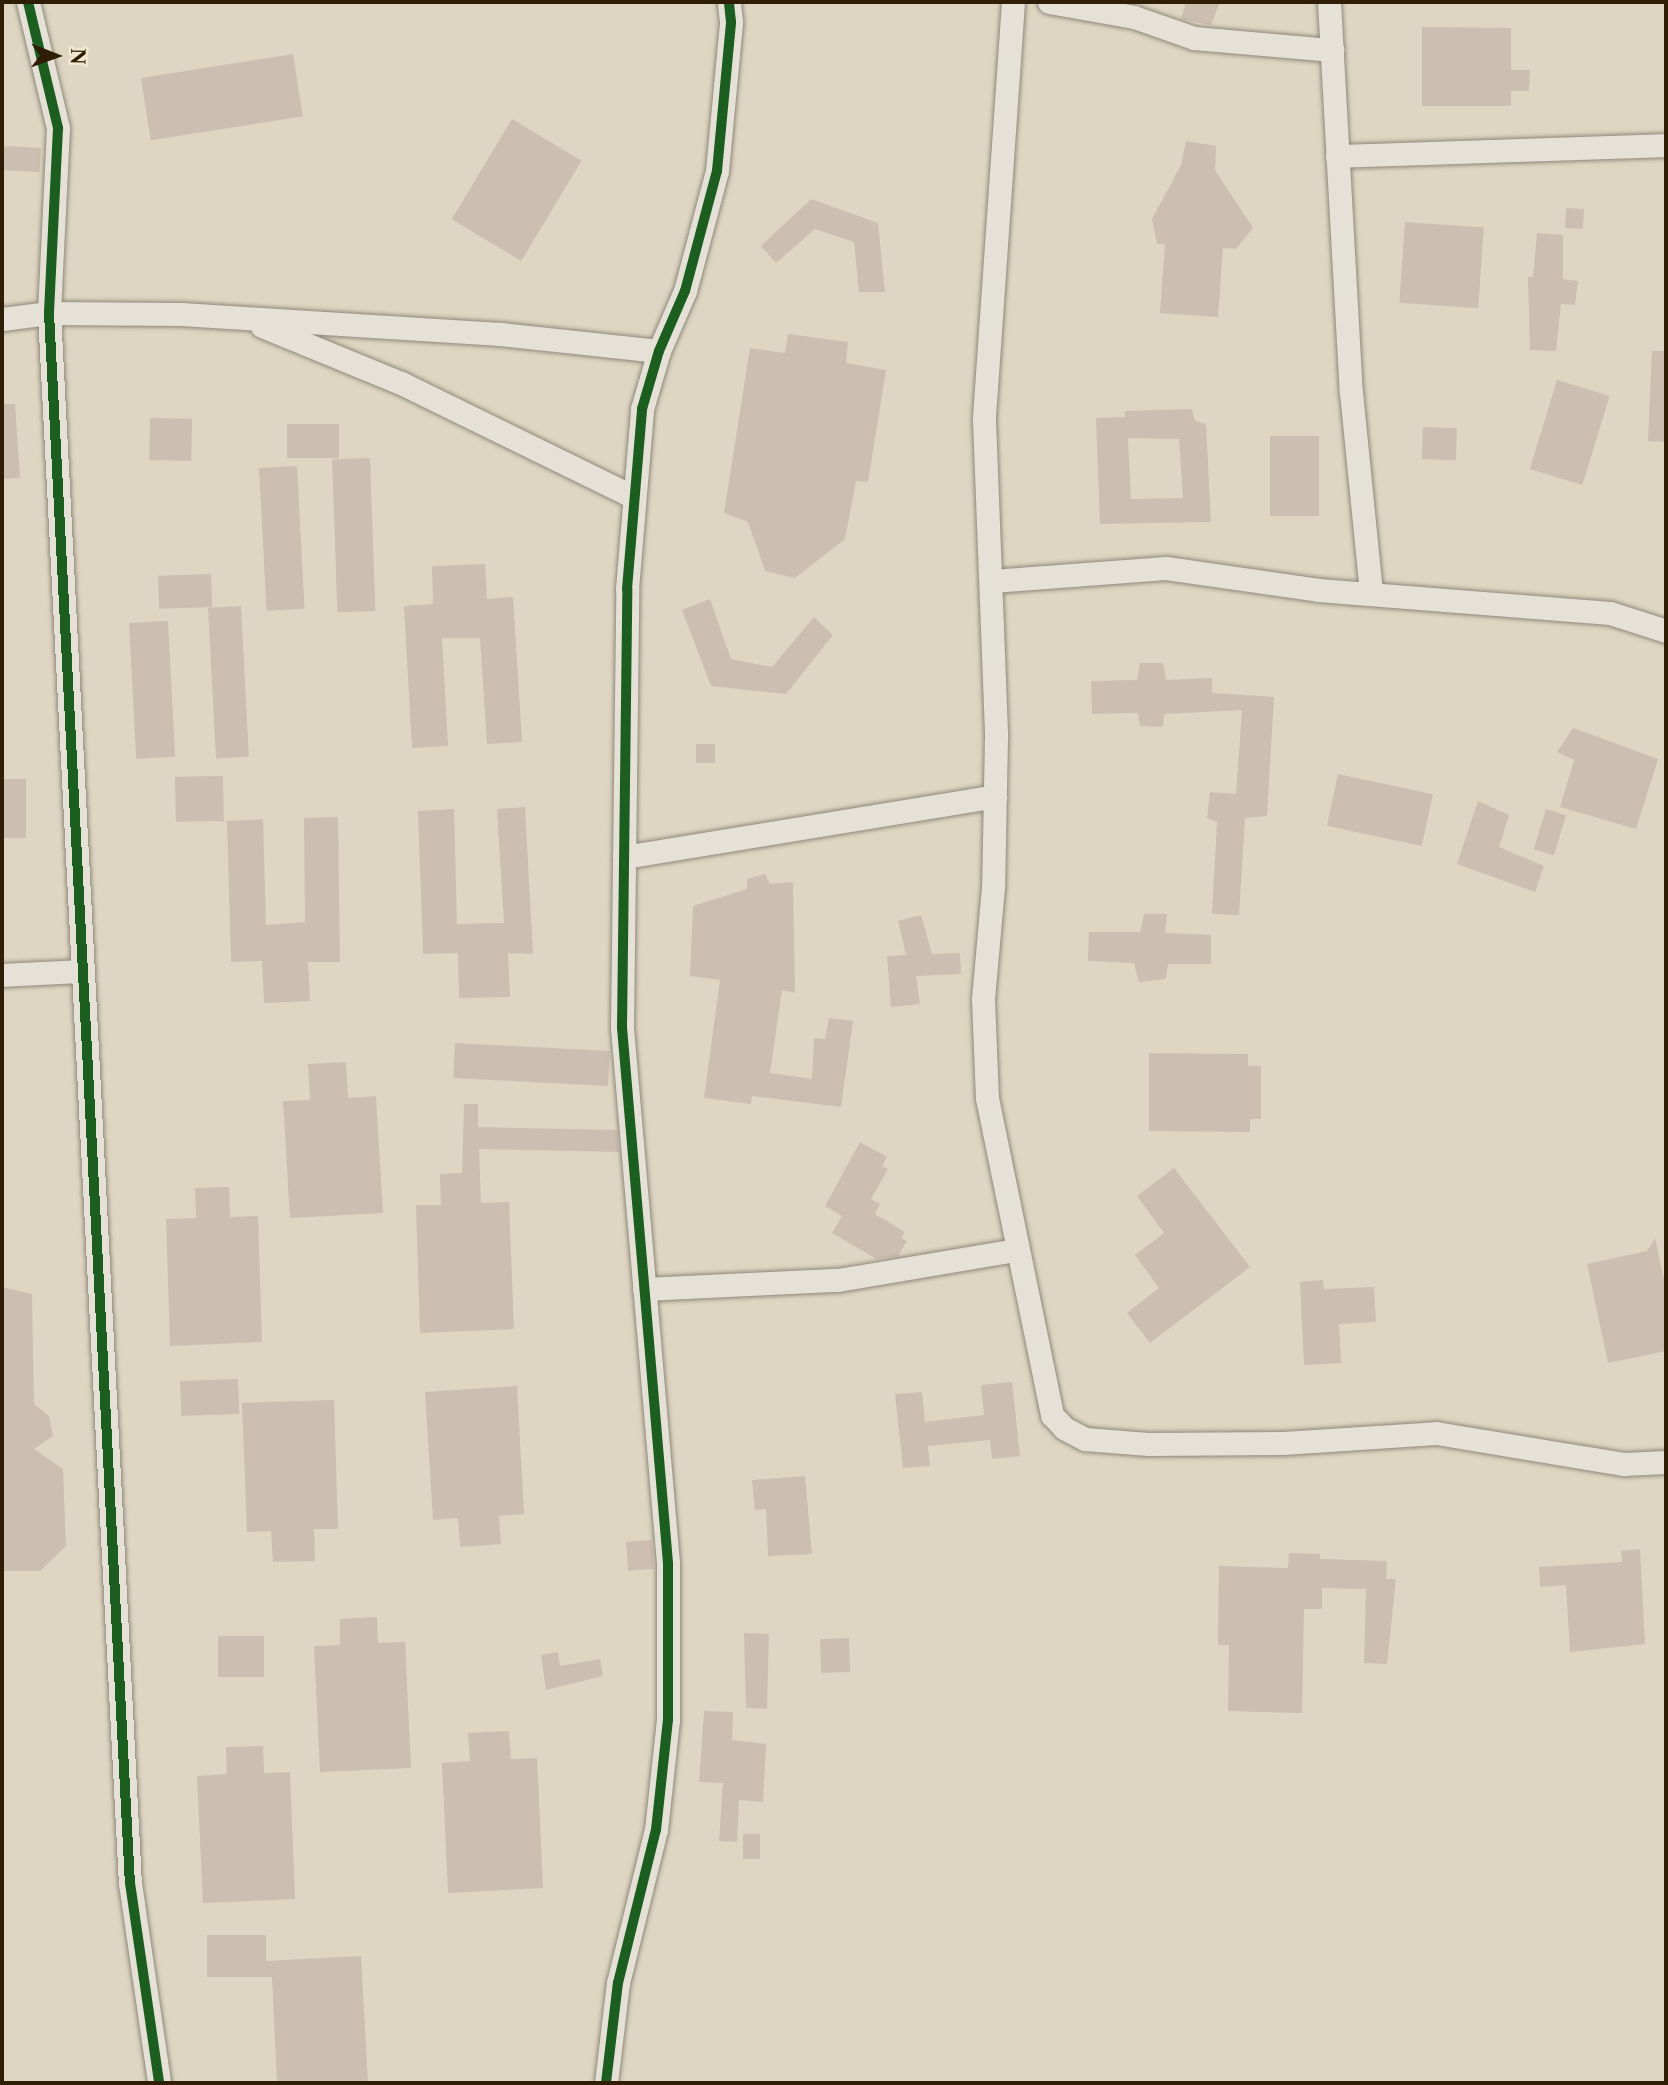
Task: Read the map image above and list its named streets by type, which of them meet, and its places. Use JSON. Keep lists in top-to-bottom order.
{
  "north": "right"
}
